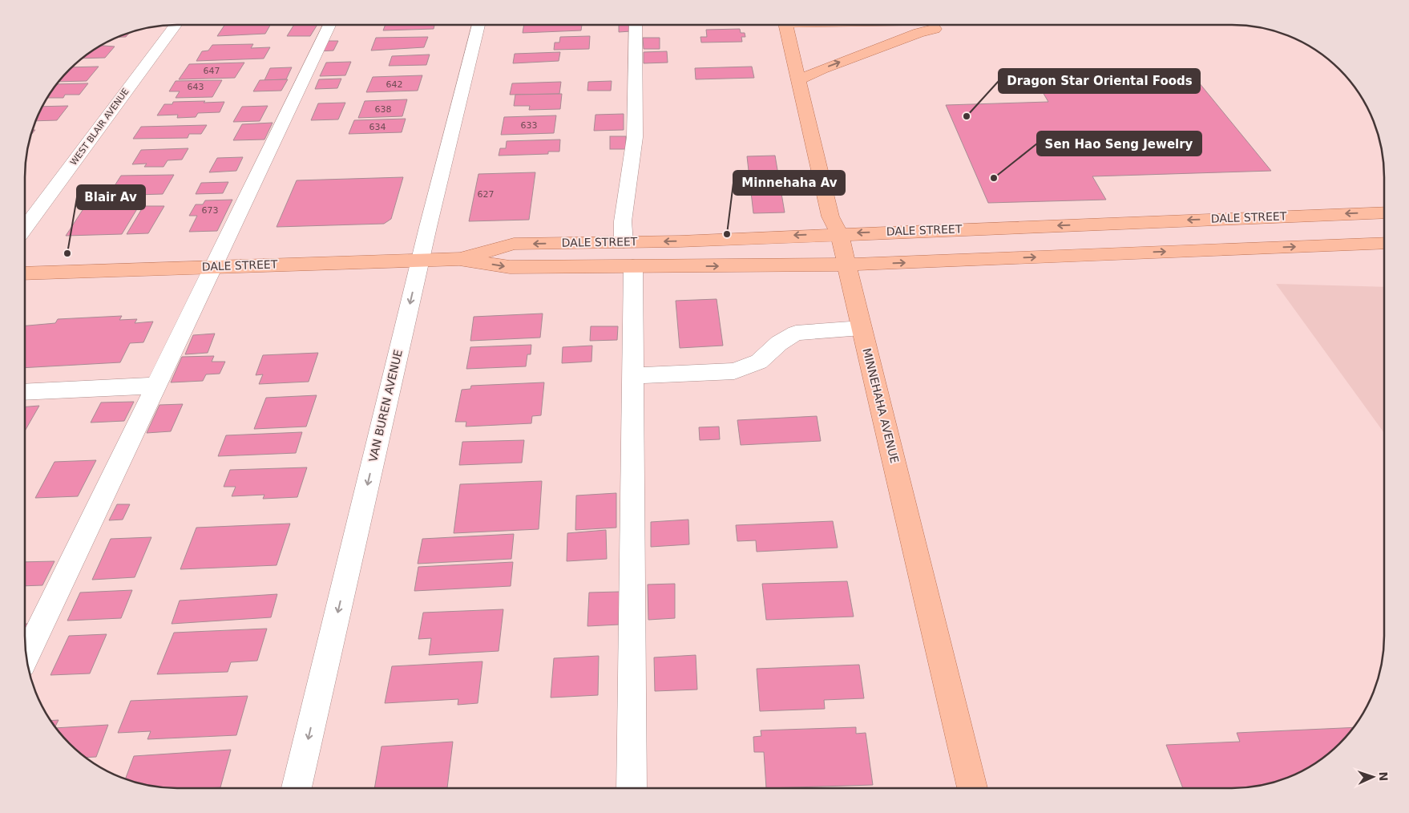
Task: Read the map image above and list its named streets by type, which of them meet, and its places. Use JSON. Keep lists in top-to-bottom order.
{
  "streets": {
    "main road": ["DALE STREET", "MINNEHAHA AVENUE"],
    "street": ["WEST BLAIR AVENUE", "VAN BUREN AVENUE"]
  },
  "crossings": [
    ["DALE STREET", "VAN BUREN AVENUE"],
    ["DALE STREET", "MINNEHAHA AVENUE"]
  ],
  "one_way": ["VAN BUREN AVENUE"],
  "places": [
    "Dragon Star Oriental Foods",
    "Sen Hao Seng Jewelry",
    "Minnehaha Av",
    "Blair Av"
  ],
  "house_numbers": [
    "647",
    "642",
    "643",
    "638",
    "633",
    "634",
    "627",
    "673"
  ],
  "north": "right"
}
